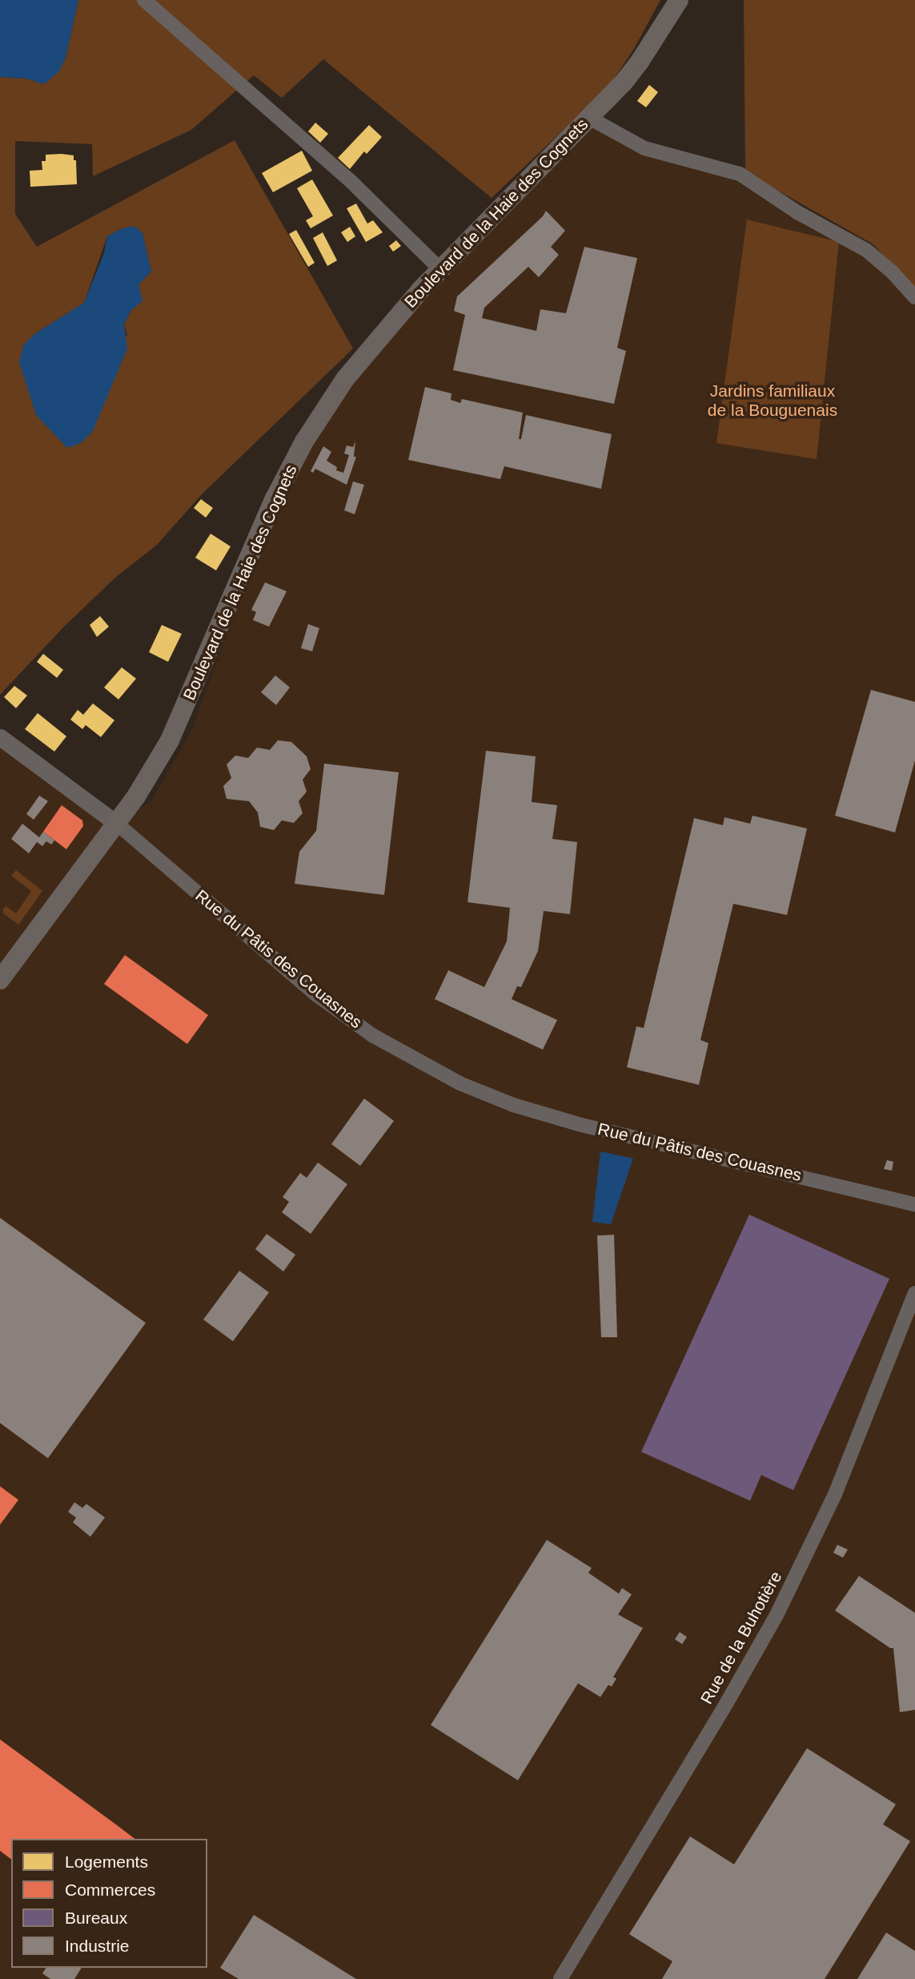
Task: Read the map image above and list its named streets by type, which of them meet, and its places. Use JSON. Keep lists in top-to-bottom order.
{
  "streets": {
    "main road": ["Boulevard de la Haie des Cognets"],
    "street": ["Rue du Pâtis des Couasnes", "Rue de la Buhotière"]
  },
  "crossings": [
    ["Boulevard de la Haie des Cognets", "Rue du Pâtis des Couasnes"]
  ],
  "parks": ["Jardins familiaux de la Bouguenais"],
  "legend": [
    "Logements",
    "Commerces",
    "Bureaux",
    "Industrie"
  ]
}
